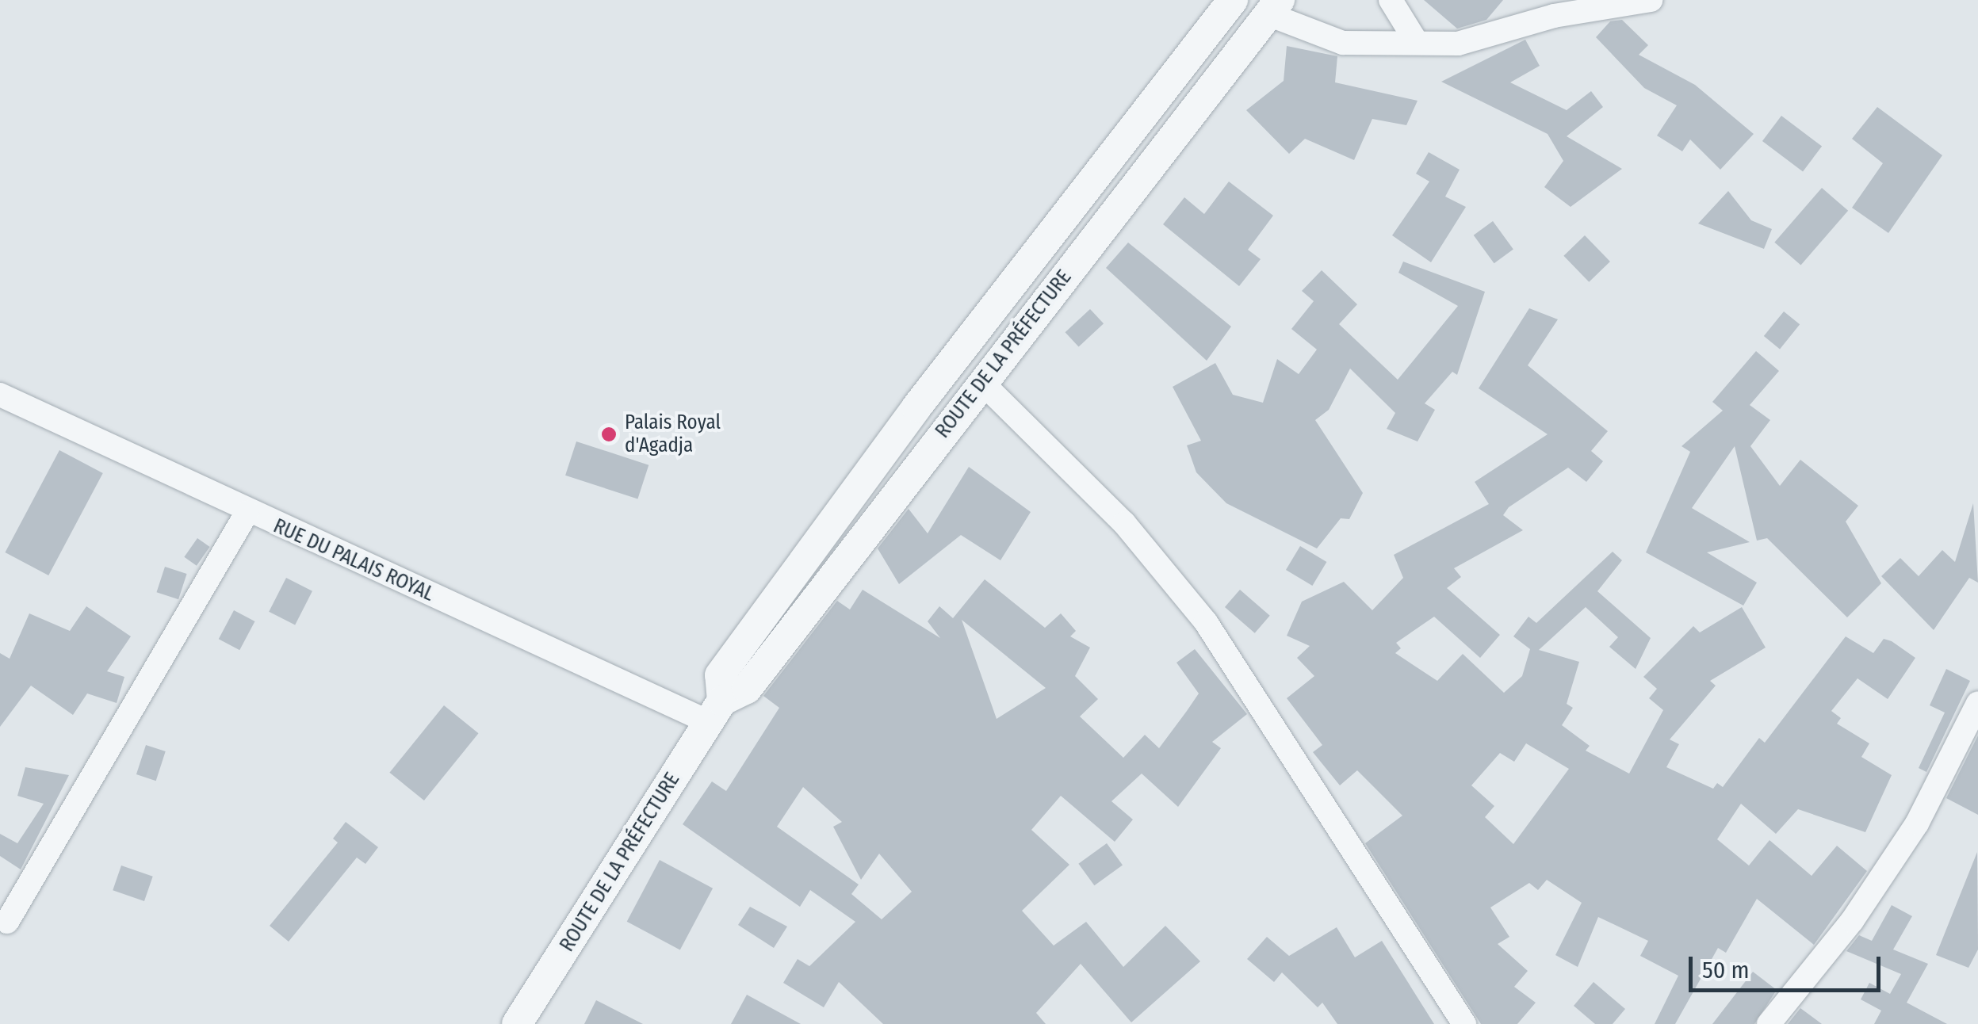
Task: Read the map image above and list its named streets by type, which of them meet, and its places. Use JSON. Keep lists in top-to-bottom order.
{
  "streets": {
    "street": ["ROUTE DE LA PRÉFECTURE", "RUE DU PALAIS ROYAL"]
  },
  "crossings": [
    ["ROUTE DE LA PRÉFECTURE", "RUE DU PALAIS ROYAL"]
  ],
  "places": ["Palais Royal d'Agadja"],
  "scale_bar": "50 m"
}
